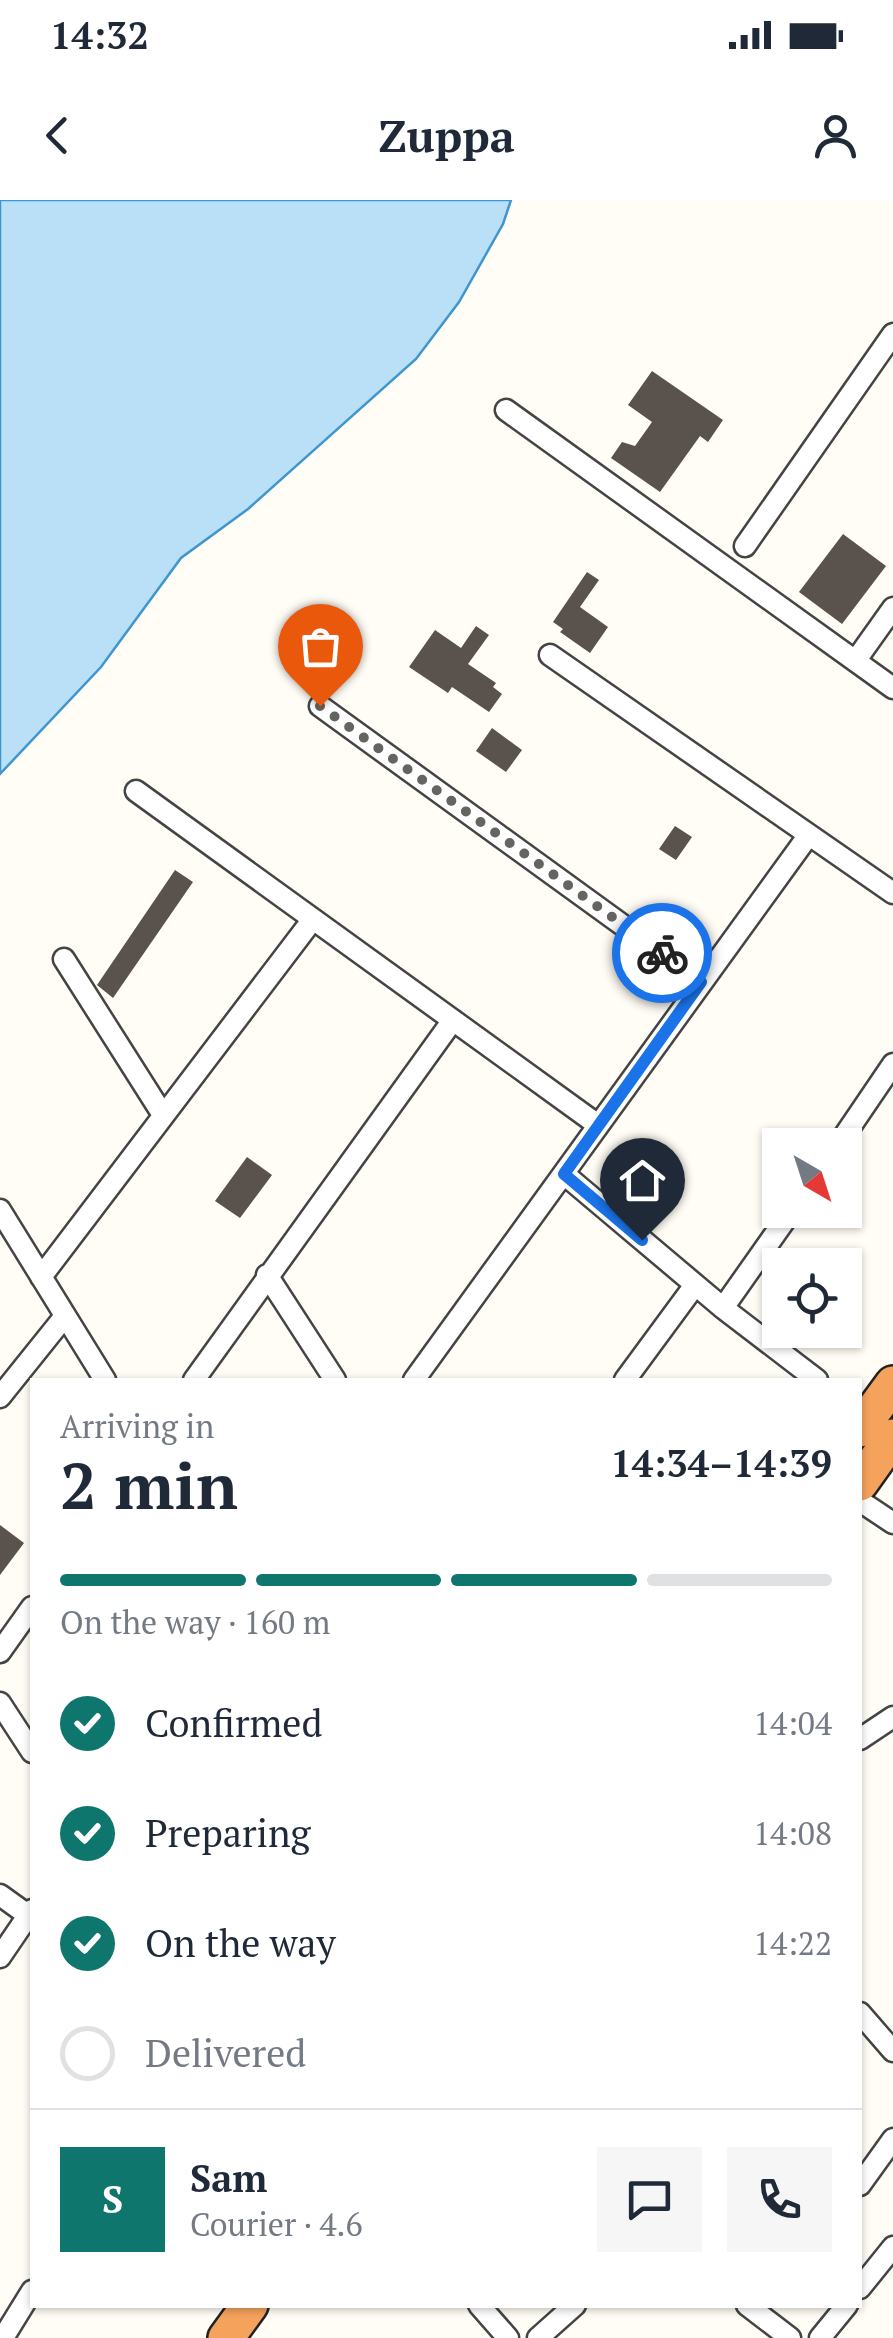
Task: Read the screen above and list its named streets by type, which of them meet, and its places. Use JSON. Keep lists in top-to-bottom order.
{
  "north": "bottom right",
  "page": {
    "status": "14:32",
    "header": "Zuppa",
    "heading": ["2 min", "Arriving in", "14:34–14:39"],
    "panel": ["Sam", "Courier · 4.6"],
    "bar": "On the way · 160 m",
    "list": [
      ["Confirmed", "14:04"],
      ["Preparing", "14:08"],
      ["On the way", "14:22"],
      "Delivered"
    ],
    "round": "S"
  }
}
